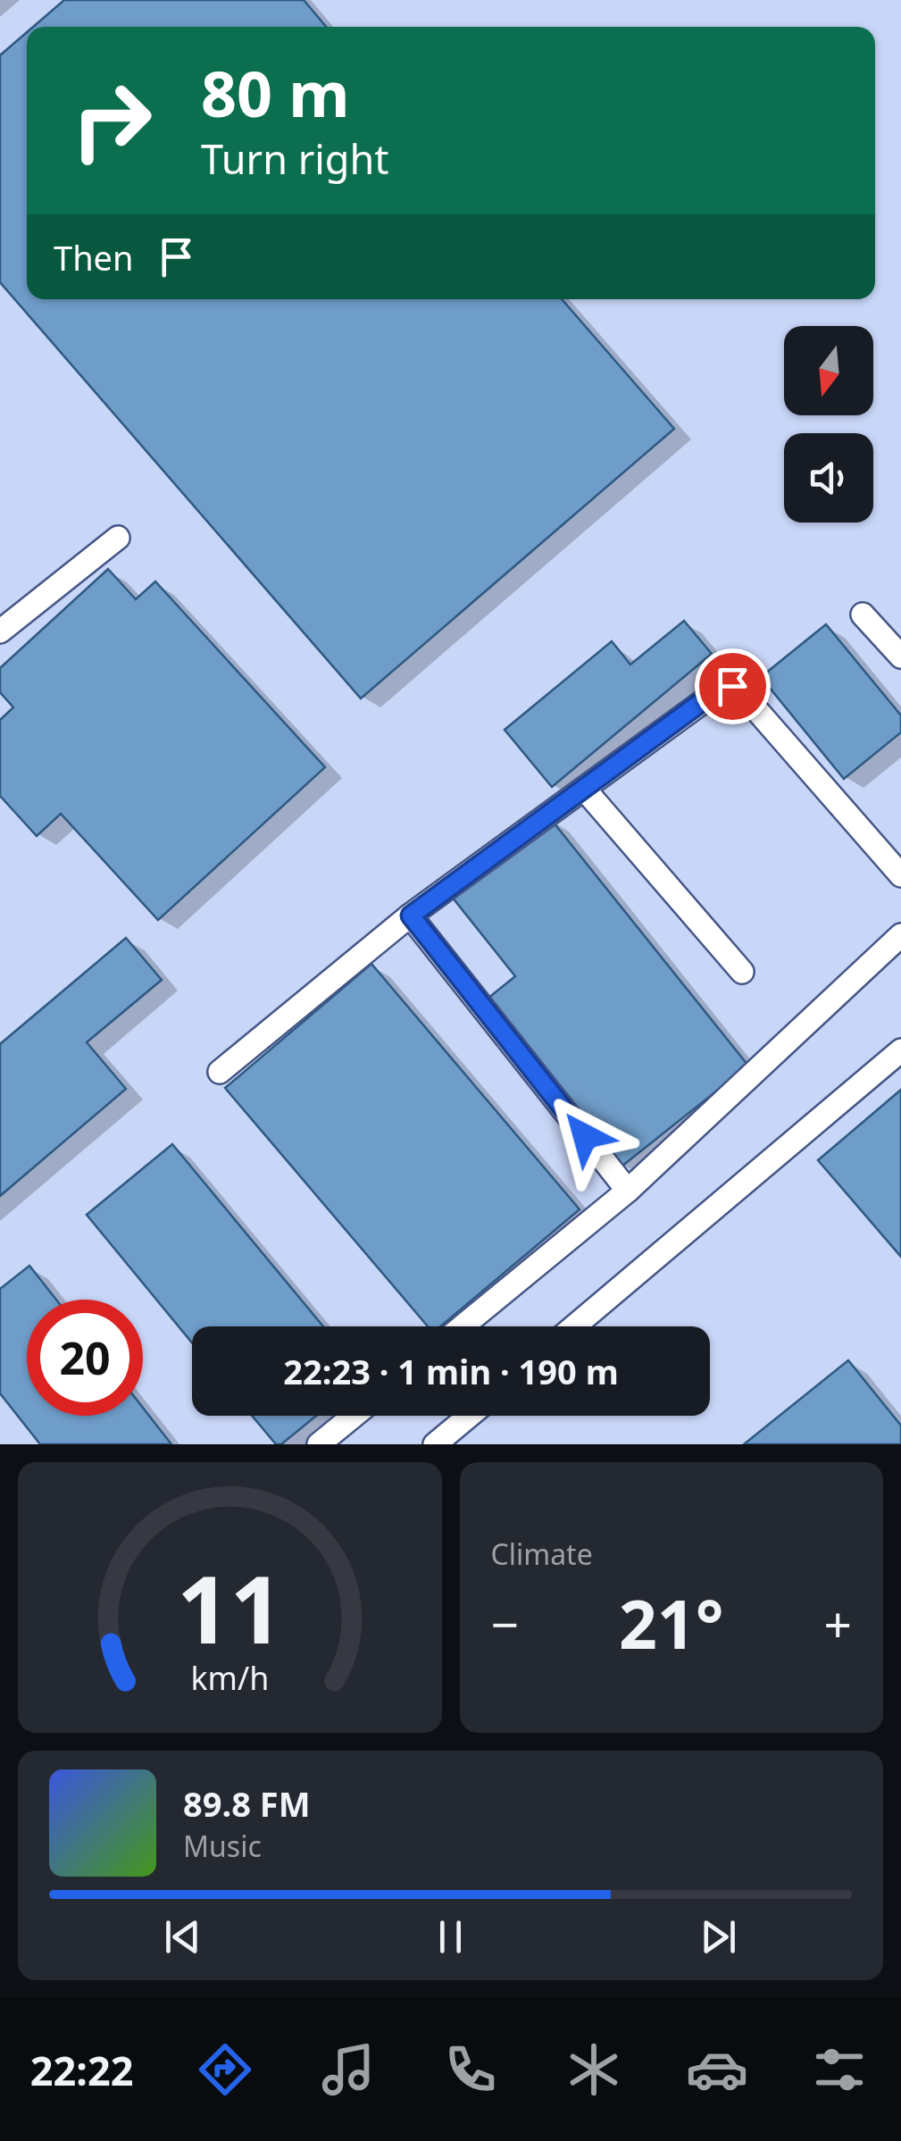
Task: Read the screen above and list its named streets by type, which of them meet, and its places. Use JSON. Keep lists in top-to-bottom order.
{
  "north": "bottom",
  "page": {
    "turn": ["80 m", "Turn right"],
    "then": "Then",
    "limit": "20",
    "trip": "22:23 · 1 min · 190 m",
    "tile": "Climate",
    "heat": ["−", "21°", "+"],
    "song": ["89.8 FM", "Music"],
    "tabs": "22:22",
    "gauge": ["11", "km/h"]
  }
}
